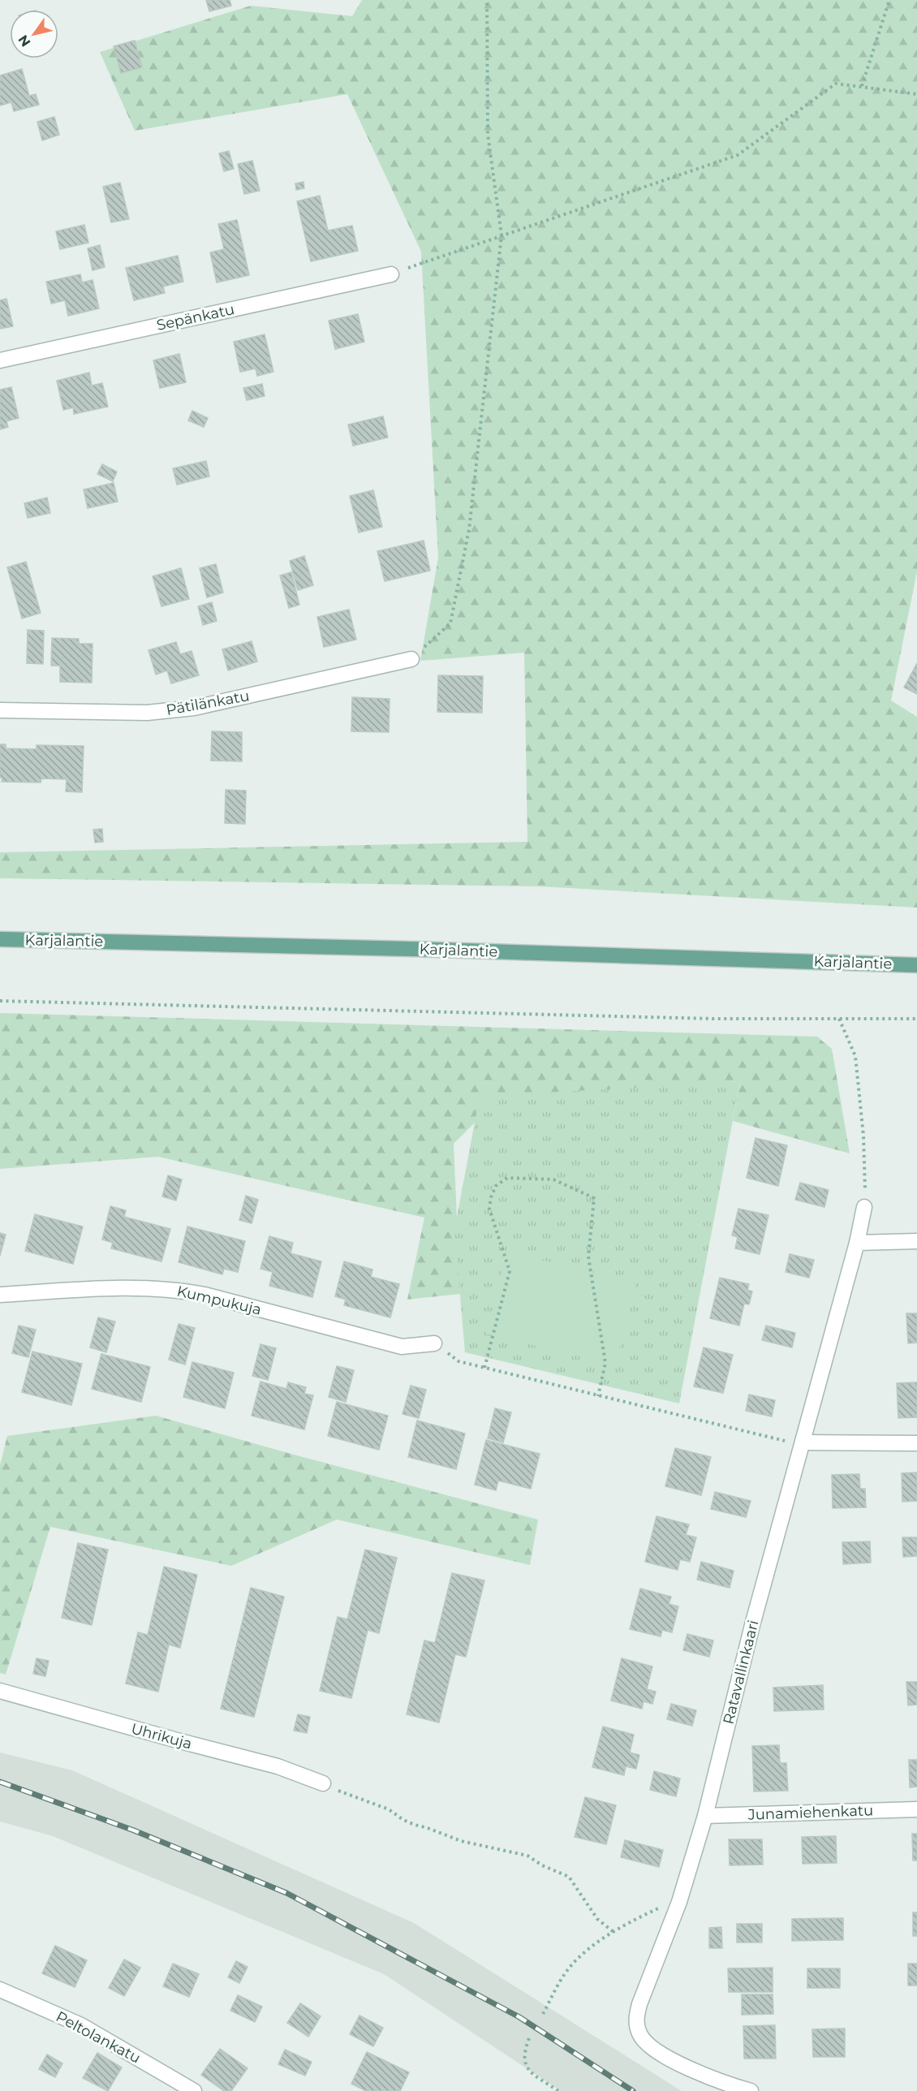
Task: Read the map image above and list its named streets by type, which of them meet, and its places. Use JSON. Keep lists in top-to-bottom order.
{
  "streets": {
    "main road": ["Karjalantie"],
    "street": [
      "Sepänkatu",
      "Pätilänkatu",
      "Kumpukuja",
      "Ratavallinkaari",
      "Uhrikuja",
      "Junamiehenkatu",
      "Peltolankatu"
    ]
  },
  "crossings": [
    ["Ratavallinkaari", "Junamiehenkatu"]
  ],
  "north": "bottom left"
}
